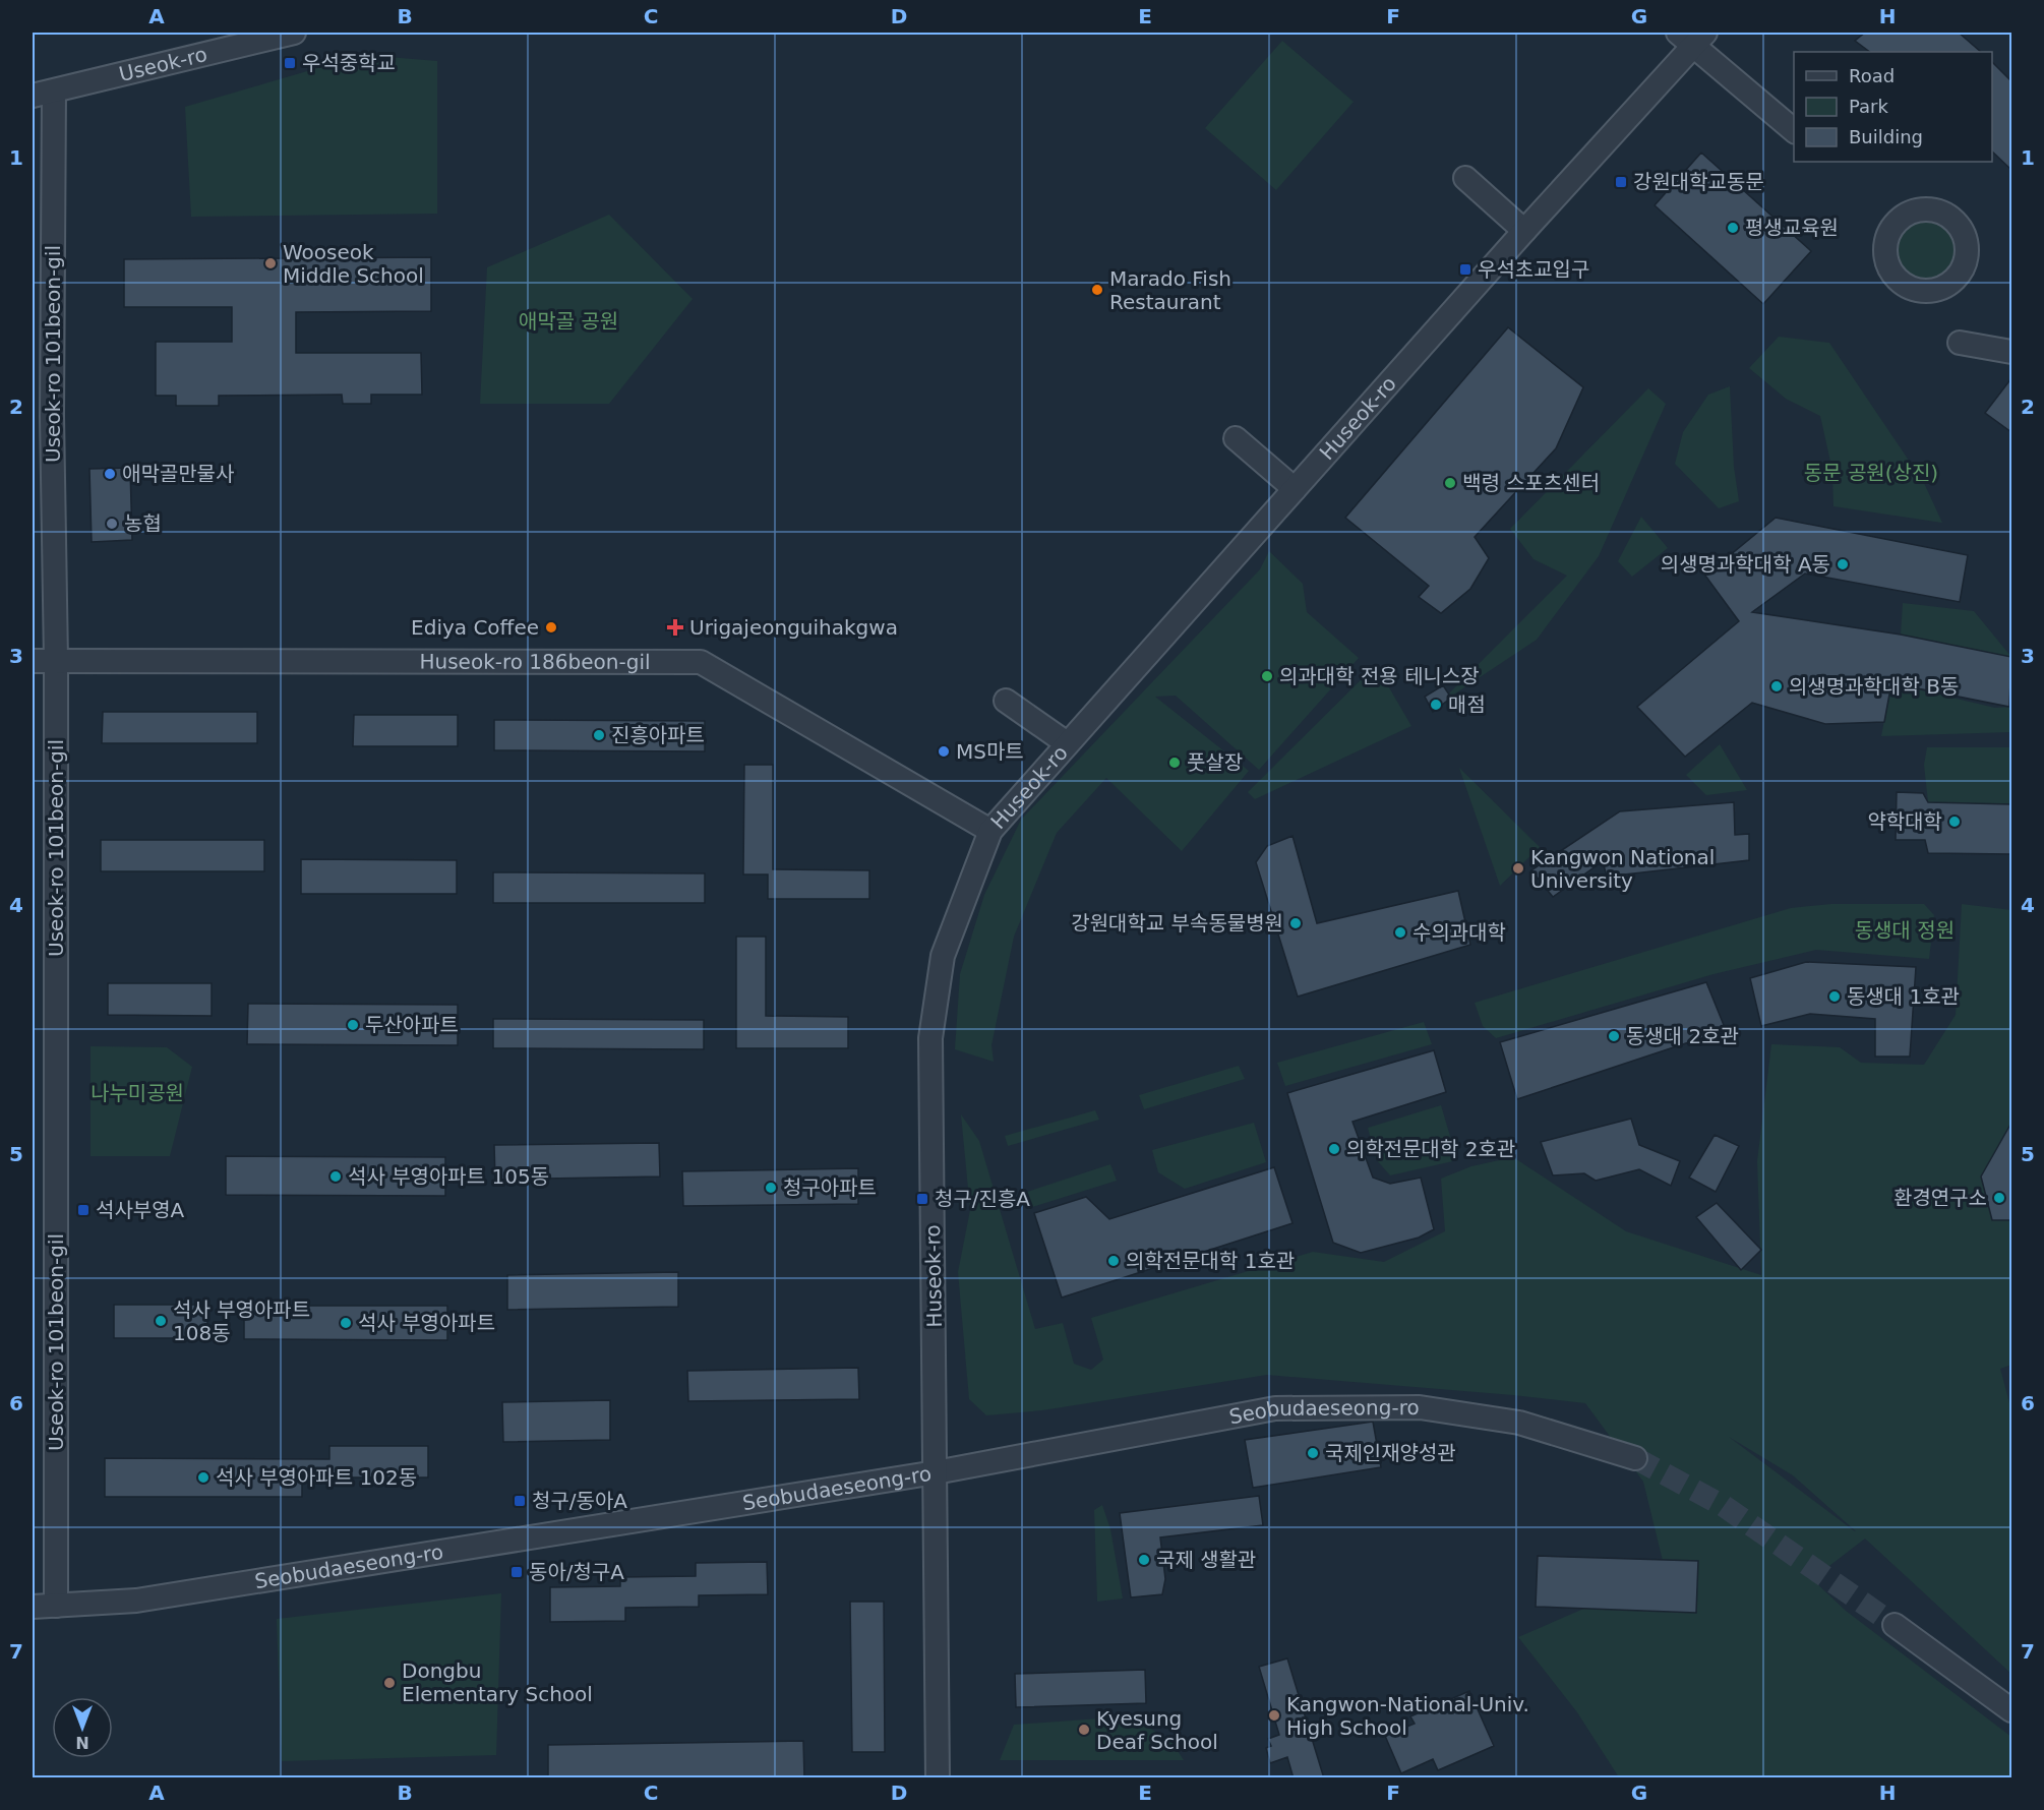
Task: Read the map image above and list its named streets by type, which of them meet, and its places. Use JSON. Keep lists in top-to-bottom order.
{
  "streets": {
    "street": [
      "Useok-ro",
      "Useok-ro 101beon-gil",
      "Huseok-ro",
      "Huseok-ro 186beon-gil",
      "Seobudaeseong-ro"
    ]
  },
  "crossings": [
    ["Useok-ro", "Useok-ro 101beon-gil"],
    ["Useok-ro 101beon-gil", "Huseok-ro 186beon-gil"],
    ["Useok-ro 101beon-gil", "Seobudaeseong-ro"],
    ["Huseok-ro", "Huseok-ro 186beon-gil"],
    ["Huseok-ro", "Seobudaeseong-ro"]
  ],
  "parks": [
    "애막골 공원",
    "동문 공원(상진)",
    "동생대 정원",
    "나누미공원"
  ],
  "places": {
    "transit": [
      "우석중학교",
      "강원대학교동문",
      "우석초교입구",
      "청구/진흥A",
      "석사부영A",
      "청구/동아A",
      "동아/청구A"
    ],
    "other": [
      "평생교육원",
      "Wooseok Middle School",
      "Marado Fish Restaurant",
      "애막골만물사",
      "백령 스포츠센터",
      "농협",
      "의생명과학대학 A동",
      "Ediya Coffee",
      "의과대학 전용 테니스장",
      "의생명과학대학 B동",
      "매점",
      "진흥아파트",
      "MS마트",
      "풋살장",
      "약학대학",
      "Kangwon National University",
      "강원대학교 부속동물병원",
      "수의과대학",
      "동생대 1호관",
      "두산아파트",
      "동생대 2호관",
      "의학전문대학 2호관",
      "석사 부영아파트 105동",
      "청구아파트",
      "환경연구소",
      "의학전문대학 1호관",
      "석사 부영아파트 108동",
      "석사 부영아파트",
      "국제인재양성관",
      "석사 부영아파트 102동",
      "국제 생활관",
      "Dongbu Elementary School",
      "Kangwon-National-Univ. High School",
      "Kyesung Deaf School"
    ],
    "health": ["Urigajeonguihakgwa"]
  },
  "legend": ["Road", "Park", "Building"],
  "north": "bottom",
  "grid": {
    "columns": [
      "A",
      "B",
      "C",
      "D",
      "E",
      "F",
      "G",
      "H"
    ],
    "rows": [
      "1",
      "2",
      "3",
      "4",
      "5",
      "6",
      "7"
    ]
  }
}
